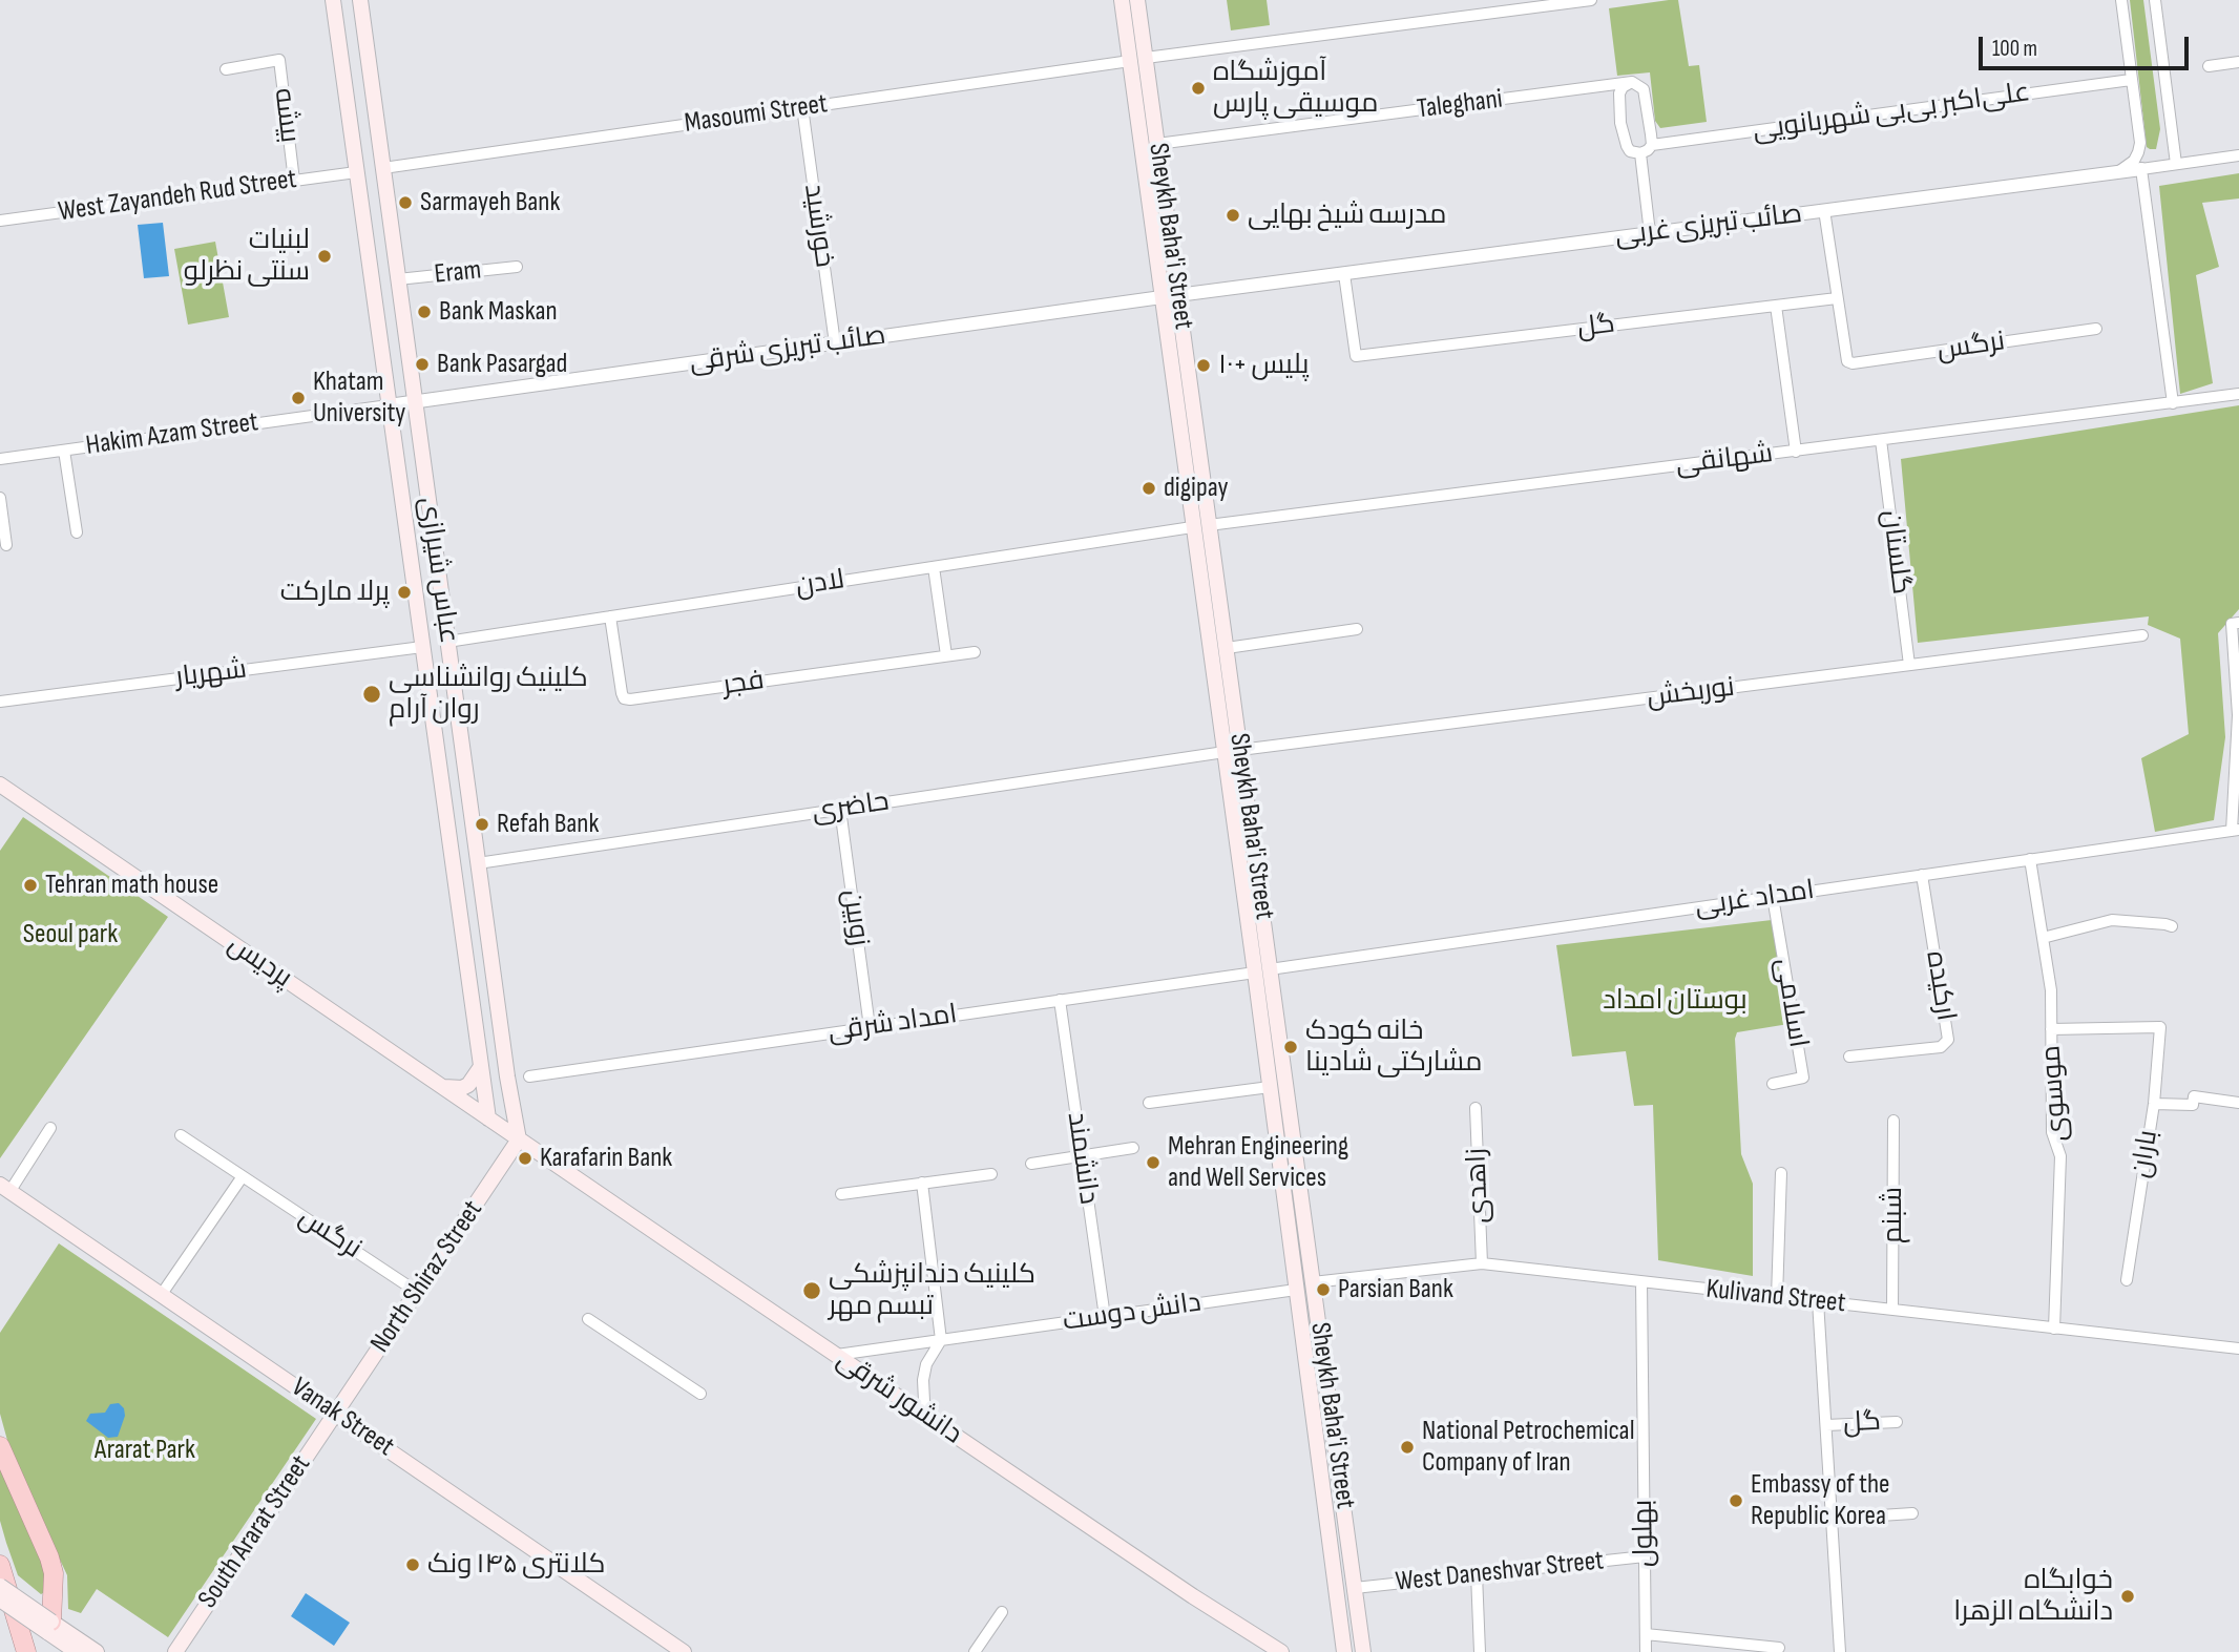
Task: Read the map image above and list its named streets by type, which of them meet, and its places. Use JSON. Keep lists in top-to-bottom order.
{
  "streets": {
    "main road": [
      "Sheykh Baha'i Street",
      "عباس شیرازی",
      "پردیس",
      "North Shiraz Street",
      "دانشور شرقی",
      "Vanak Street",
      "South Ararat Street"
    ],
    "street": [
      "Taleghani",
      "علی‌اکبر بی‌بی شهربانویی",
      "Masoumi Street",
      "بیشه",
      "West Zayandeh Rud Street",
      "خورشید",
      "صائب تبریزی غربی",
      "Eram",
      "گل",
      "نرگس",
      "صائب تبریزی شرقی",
      "Hakim Azam Street",
      "شهانقی",
      "گلستان",
      "لادن",
      "شهریار",
      "فجر",
      "نوربخش",
      "حاضری",
      "امداد غربی",
      "زوبین",
      "ارکیده",
      "اسلامی",
      "امداد شرقی",
      "موسوی",
      "باران",
      "دانشمند",
      "زاهدی",
      "شبنم",
      "Kulivand Street",
      "دانش دوست",
      "بهلول",
      "West Daneshvar Street"
    ]
  },
  "crossings": [
    ["Taleghani", "Sheykh Baha'i Street"],
    ["Masoumi Street", "خورشید"],
    ["Masoumi Street", "Sheykh Baha'i Street"],
    ["Masoumi Street", "عباس شیرازی"],
    ["بیشه", "West Zayandeh Rud Street"],
    ["West Zayandeh Rud Street", "عباس شیرازی"],
    ["خورشید", "صائب تبریزی شرقی"],
    ["صائب تبریزی غربی", "Sheykh Baha'i Street"],
    ["صائب تبریزی غربی", "گل"],
    ["صائب تبریزی غربی", "صائب تبریزی شرقی"],
    ["Sheykh Baha'i Street", "صائب تبریزی شرقی"],
    ["Sheykh Baha'i Street", "شهانقی"],
    ["Sheykh Baha'i Street", "لادن"],
    ["Sheykh Baha'i Street", "نوربخش"],
    ["Sheykh Baha'i Street", "حاضری"],
    ["Sheykh Baha'i Street", "امداد غربی"],
    ["Sheykh Baha'i Street", "امداد شرقی"],
    ["Sheykh Baha'i Street", "Kulivand Street"],
    ["Sheykh Baha'i Street", "دانش دوست"],
    ["Sheykh Baha'i Street", "West Daneshvar Street"],
    ["Eram", "عباس شیرازی"],
    ["گل", "نرگس"],
    ["نرگس", "North Shiraz Street"],
    ["صائب تبریزی شرقی", "عباس شیرازی"],
    ["Hakim Azam Street", "عباس شیرازی"],
    ["شهانقی", "گلستان"],
    ["گلستان", "نوربخش"],
    ["عباس شیرازی", "لادن"],
    ["عباس شیرازی", "شهریار"],
    ["عباس شیرازی", "حاضری"],
    ["عباس شیرازی", "پردیس"],
    ["عباس شیرازی", "North Shiraz Street"],
    ["عباس شیرازی", "دانشور شرقی"],
    ["لادن", "فجر"],
    ["حاضری", "زوبین"],
    ["امداد غربی", "ارکیده"],
    ["امداد غربی", "اسلامی"],
    ["امداد غربی", "امداد شرقی"],
    ["امداد غربی", "موسوی"],
    ["زوبین", "امداد شرقی"],
    ["پردیس", "North Shiraz Street"],
    ["پردیس", "دانشور شرقی"],
    ["امداد شرقی", "دانشمند"],
    ["موسوی", "باران"],
    ["موسوی", "Kulivand Street"],
    ["دانشمند", "دانش دوست"],
    ["زاهدی", "Kulivand Street"],
    ["شبنم", "Kulivand Street"],
    ["North Shiraz Street", "دانشور شرقی"],
    ["North Shiraz Street", "Vanak Street"],
    ["North Shiraz Street", "South Ararat Street"],
    ["Kulivand Street", "بهلول"],
    ["دانش دوست", "دانشور شرقی"],
    ["Vanak Street", "South Ararat Street"],
    ["بهلول", "West Daneshvar Street"]
  ],
  "parks": ["Seoul park", "بوستان امداد", "Ararat Park"],
  "places": [
    "آموزشگاه موسیقی پارس",
    "Sarmayeh Bank",
    "مدرسه شیخ بهایی",
    "لبنیات سنتی نظرلو",
    "Bank Maskan",
    "Bank Pasargad",
    "پلیس +۱۰",
    "Khatam University",
    "digipay",
    "پرلا مارکت",
    "کلینیک روانشناسی روان آرام",
    "Refah Bank",
    "Tehran math house",
    "خانه کودک مشارکتی شادینا",
    "Karafarin Bank",
    "Mehran Engineering and Well Services",
    "Parsian Bank",
    "کلینیک دندانپزشکی تبسم مهر",
    "National Petrochemical Company of Iran",
    "Embassy of the Republic Korea",
    "کلانتری ۱۴۵ ونک",
    "خوابگاه دانشگاه الزهرا"
  ],
  "scale_bar": "100 m"
}
